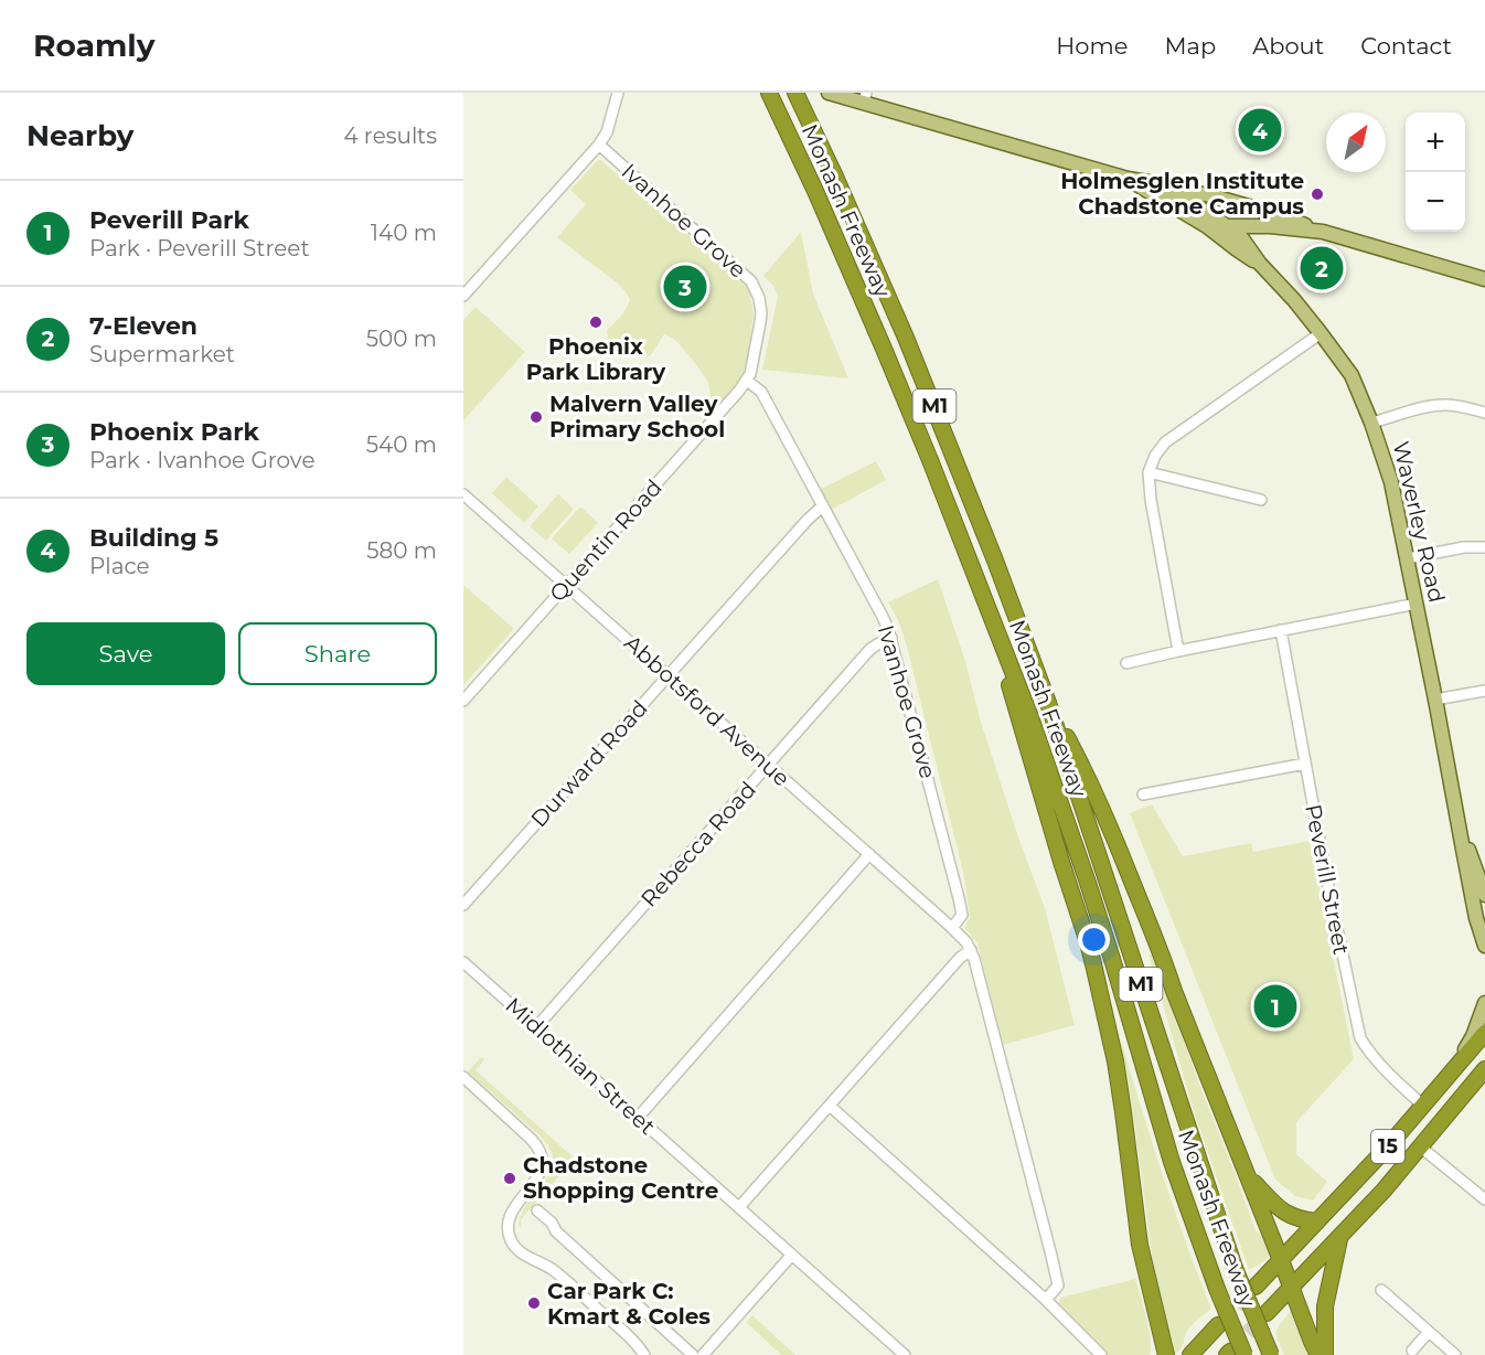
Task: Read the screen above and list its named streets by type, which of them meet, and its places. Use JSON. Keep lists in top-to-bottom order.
{
  "streets": {
    "highway": ["Monash Freeway", "M1", "15"],
    "main road": ["Waverley Road"],
    "street": [
      "Ivanhoe Grove",
      "Quentin Road",
      "Abbotsford Avenue",
      "Durward Road",
      "Rebecca Road",
      "Peverill Street",
      "Midlothian Street"
    ]
  },
  "crossings": [
    ["Ivanhoe Grove", "Quentin Road"],
    ["Ivanhoe Grove", "Abbotsford Avenue"],
    ["Ivanhoe Grove", "Durward Road"],
    ["Ivanhoe Grove", "Rebecca Road"],
    ["Quentin Road", "Abbotsford Avenue"],
    ["Abbotsford Avenue", "Durward Road"],
    ["Abbotsford Avenue", "Rebecca Road"],
    ["Rebecca Road", "Midlothian Street"],
    ["Peverill Street", "15"]
  ],
  "places": [
    "Holmesglen Institute Chadstone Campus",
    "Phoenix Park Library",
    "Malvern Valley Primary School",
    "Chadstone Shopping Centre",
    "Car Park C: Kmart & Coles"
  ],
  "north": "top right",
  "page": {
    "header": "Roamly",
    "nav": [
      "Home",
      "Map",
      "About",
      "Contact"
    ],
    "heading": ["Nearby", "4 results"],
    "pins": [
      "4",
      "2",
      "3",
      "1"
    ],
    "map_buttons": ["+", "−"],
    "list": [
      {
        "mark": "1",
        "name": "Peverill Park",
        "note": "Park · Peverill Street",
        "value": "140 m"
      },
      {
        "mark": "2",
        "name": "7-Eleven",
        "note": "Supermarket",
        "value": "500 m"
      },
      {
        "mark": "3",
        "name": "Phoenix Park",
        "note": "Park · Ivanhoe Grove",
        "value": "540 m"
      },
      {
        "mark": "4",
        "name": "Building 5",
        "note": "Place",
        "value": "580 m"
      }
    ],
    "buttons": ["Save", "Share"]
  }
}
